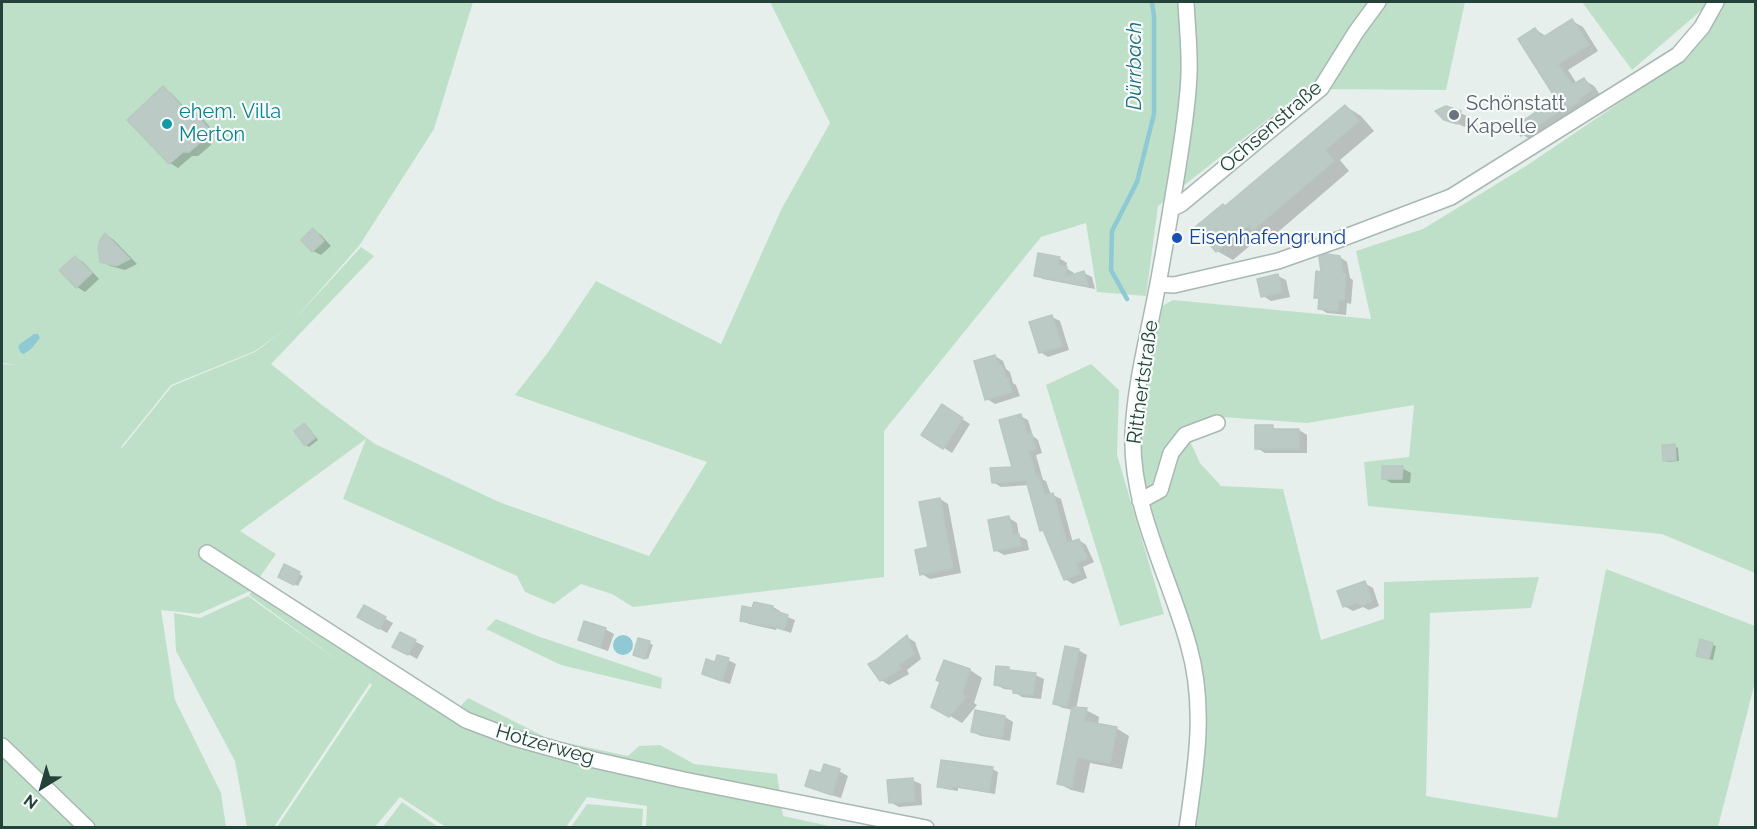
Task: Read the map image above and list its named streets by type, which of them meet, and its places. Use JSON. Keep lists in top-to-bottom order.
{
  "streets": {
    "street": ["Ochsenstraße", "Rittnertstraße", "Hotzerweg"]
  },
  "crossings": [
    ["Ochsenstraße", "Rittnertstraße"]
  ],
  "water": ["Dürrbach"],
  "places": ["Schönstatt Kapelle", "ehem. Villa Merton", "Eisenhafengrund"],
  "north": "bottom left"
}
